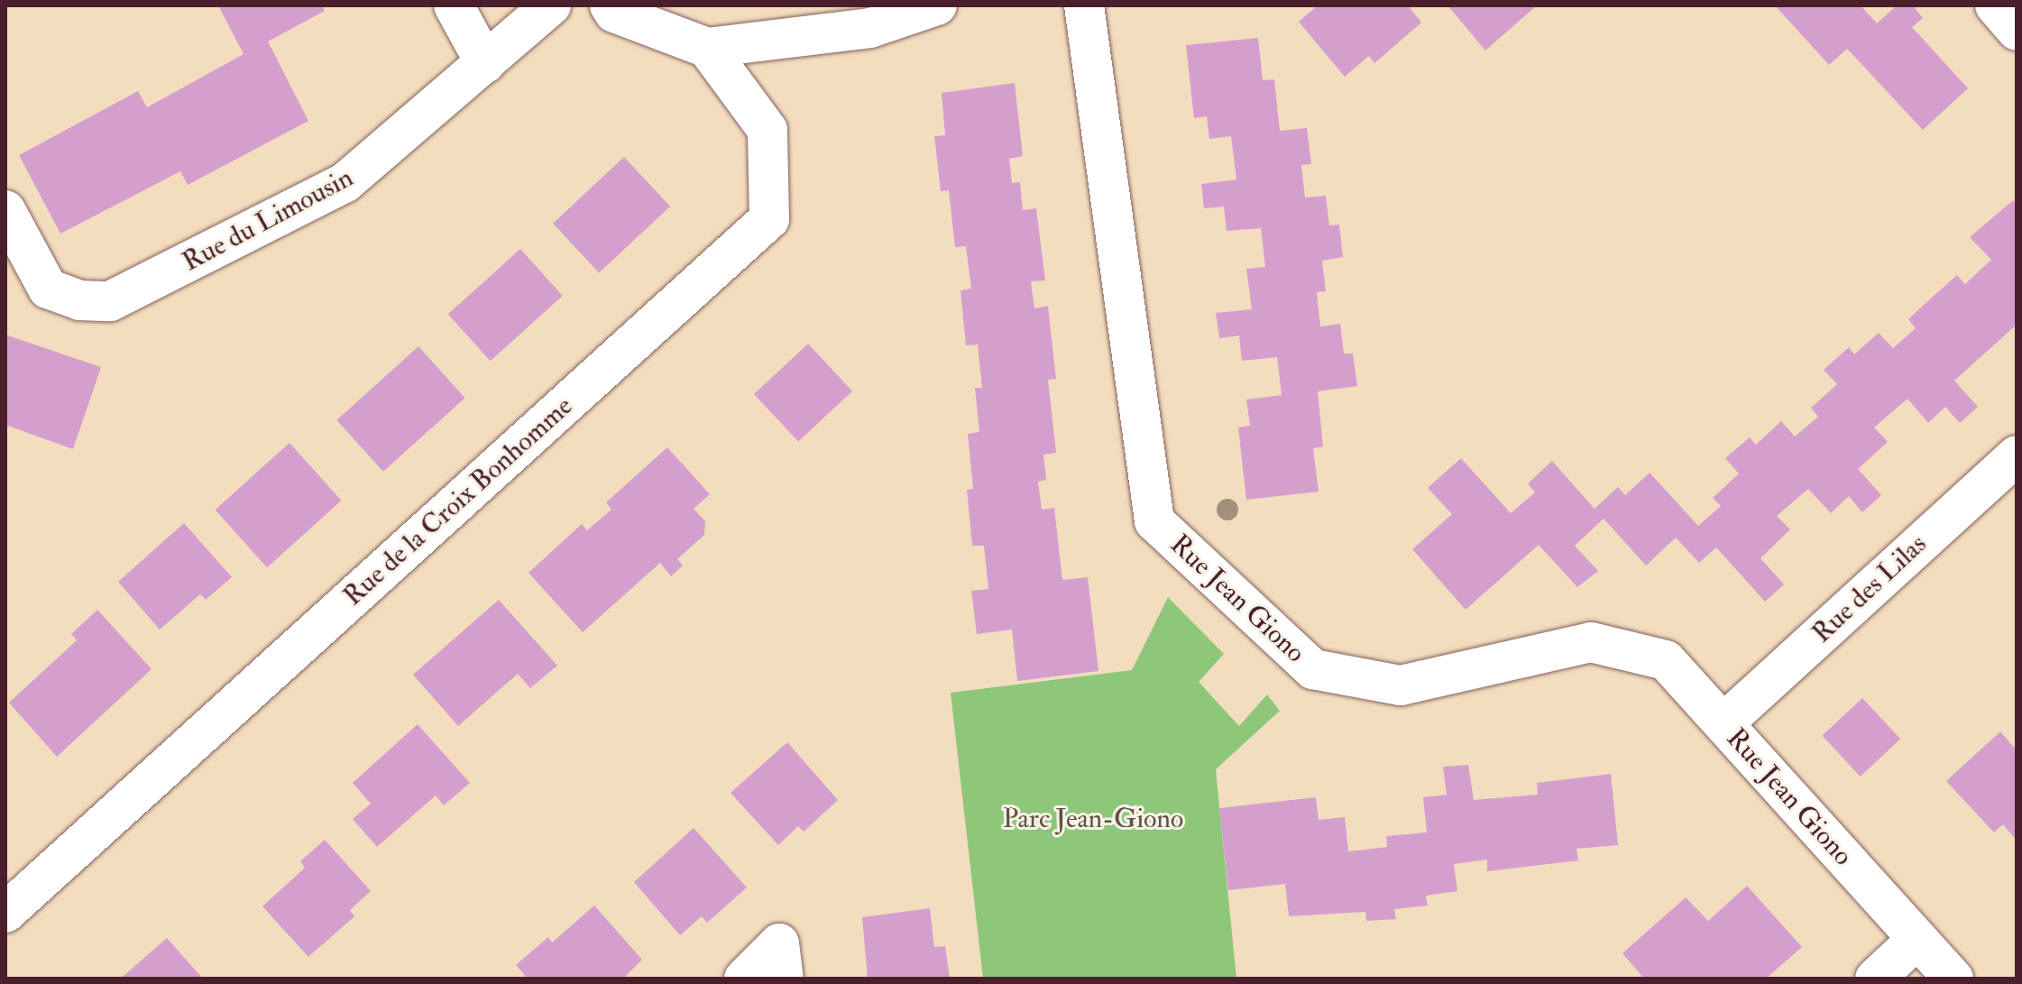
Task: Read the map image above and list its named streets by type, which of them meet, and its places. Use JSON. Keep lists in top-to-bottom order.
{
  "streets": {
    "street": [
      "Rue du Limousin",
      "Rue de la Croix Bonhomme",
      "Rue des Lilas",
      "Rue Jean Giono"
    ]
  },
  "crossings": [
    ["Rue des Lilas", "Rue Jean Giono"]
  ],
  "parks": ["Parc Jean-Giono"]
}
